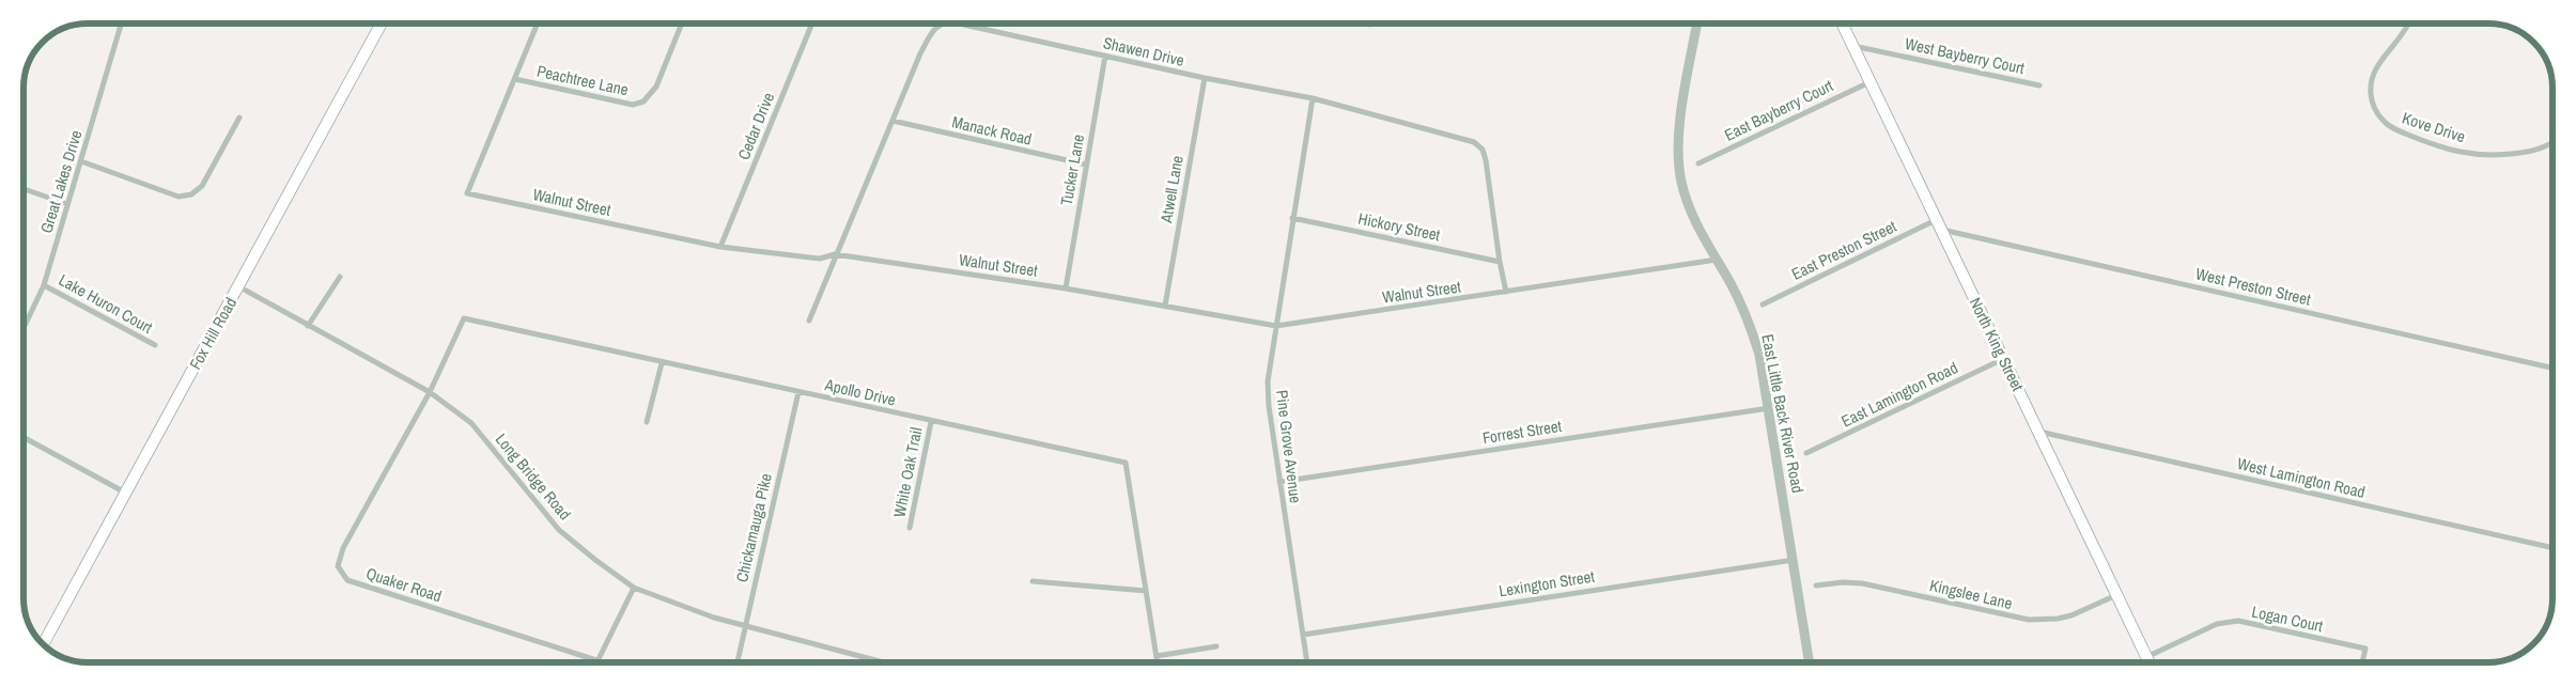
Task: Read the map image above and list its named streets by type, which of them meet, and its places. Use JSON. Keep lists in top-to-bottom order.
{
  "streets": {
    "main road": ["Fox Hill Road", "North King Street"],
    "street": [
      "Shawen Drive",
      "West Bayberry Court",
      "Peachtree Lane",
      "East Bayberry Court",
      "Cedar Drive",
      "Kove Drive",
      "Manack Road",
      "Tucker Lane",
      "Great Lakes Drive",
      "Atwell Lane",
      "Walnut Street",
      "Hickory Street",
      "East Preston Street",
      "West Preston Street",
      "Lake Huron Court",
      "Apollo Drive",
      "East Lamington Road",
      "East Little Back River Road",
      "Forrest Street",
      "Pine Grove Avenue",
      "White Oak Trail",
      "Long Bridge Road",
      "West Lamington Road",
      "Chickamauga Pike",
      "Lexington Street",
      "Quaker Road",
      "Kingslee Lane",
      "Logan Court"
    ]
  },
  "crossings": [
    ["Shawen Drive", "Manack Road"],
    ["Shawen Drive", "Tucker Lane"],
    ["Shawen Drive", "Atwell Lane"],
    ["Shawen Drive", "Walnut Street"],
    ["Shawen Drive", "Hickory Street"],
    ["Shawen Drive", "Pine Grove Avenue"],
    ["West Bayberry Court", "North King Street"],
    ["Peachtree Lane", "Walnut Street"],
    ["East Bayberry Court", "North King Street"],
    ["Cedar Drive", "Walnut Street"],
    ["Manack Road", "Tucker Lane"],
    ["Tucker Lane", "Walnut Street"],
    ["Great Lakes Drive", "Lake Huron Court"],
    ["Atwell Lane", "Walnut Street"],
    ["Walnut Street", "East Little Back River Road"],
    ["Walnut Street", "Pine Grove Avenue"],
    ["Hickory Street", "Pine Grove Avenue"],
    ["East Preston Street", "West Preston Street"],
    ["East Preston Street", "North King Street"],
    ["West Preston Street", "North King Street"],
    ["Fox Hill Road", "Long Bridge Road"],
    ["North King Street", "East Lamington Road"],
    ["North King Street", "West Lamington Road"],
    ["North King Street", "Kingslee Lane"],
    ["North King Street", "Logan Court"],
    ["Apollo Drive", "White Oak Trail"],
    ["Apollo Drive", "Long Bridge Road"],
    ["Apollo Drive", "Chickamauga Pike"],
    ["Apollo Drive", "Quaker Road"],
    ["East Little Back River Road", "Forrest Street"],
    ["East Little Back River Road", "Lexington Street"],
    ["Forrest Street", "Pine Grove Avenue"],
    ["Pine Grove Avenue", "Lexington Street"],
    ["Long Bridge Road", "Chickamauga Pike"],
    ["Long Bridge Road", "Quaker Road"]
  ]
}
